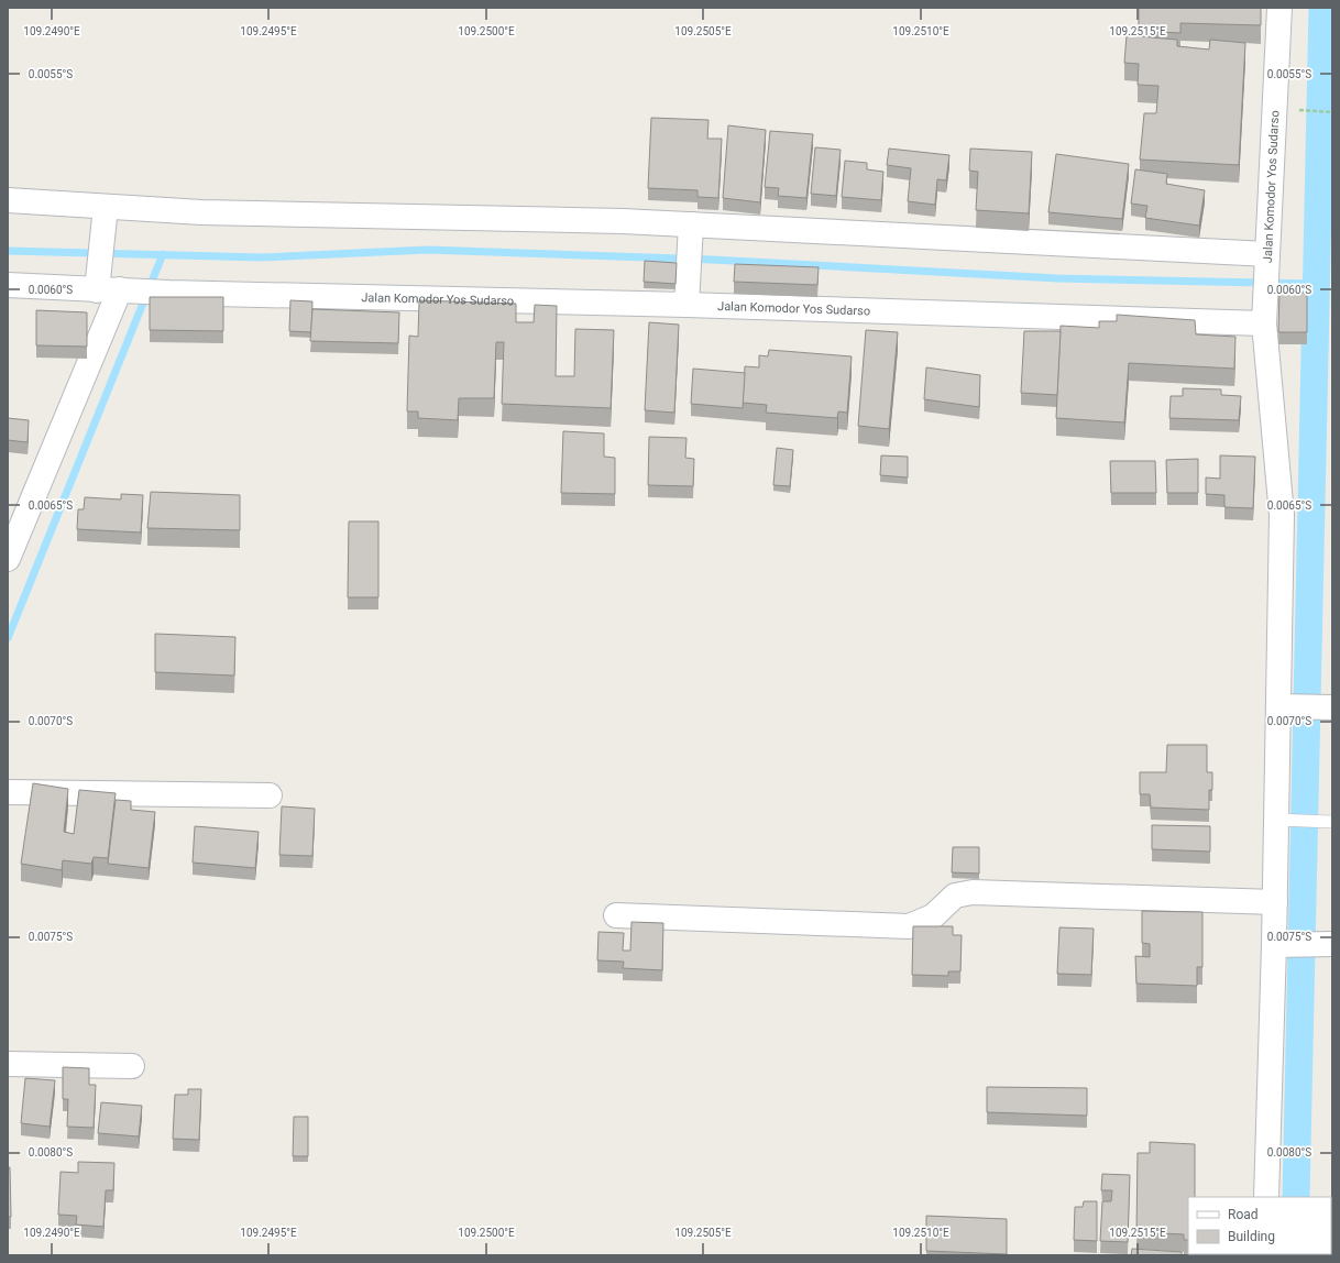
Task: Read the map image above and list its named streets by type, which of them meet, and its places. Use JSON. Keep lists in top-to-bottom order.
{
  "streets": {
    "street": ["Jalan Komodor Yos Sudarso"]
  },
  "legend": ["Road", "Building"],
  "coordinates": [
    "109.2490°E",
    "109.2495°E",
    "109.2500°E",
    "109.2505°E",
    "109.2510°E",
    "109.2515°E",
    "0.0055°S",
    "0.0060°S",
    "0.0065°S",
    "0.0070°S",
    "0.0075°S",
    "0.0080°S"
  ]
}
